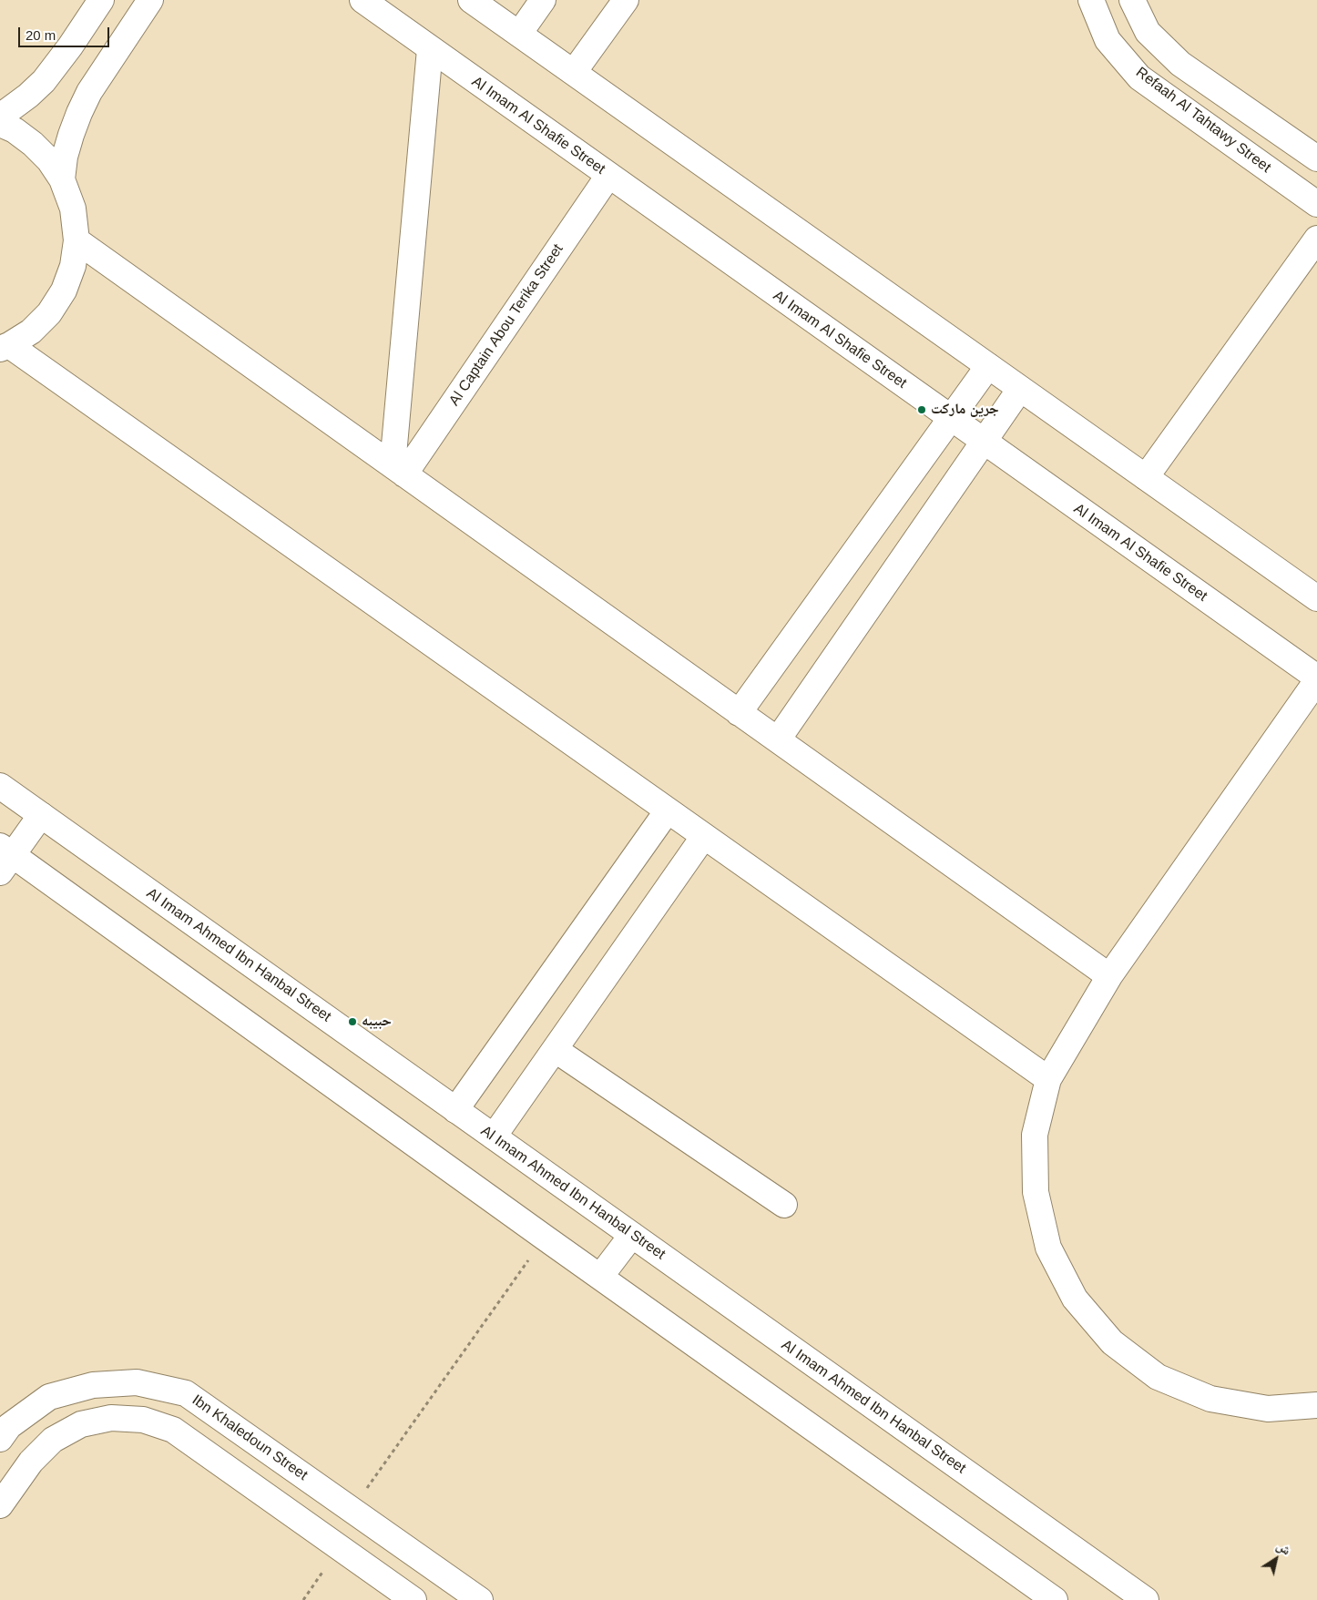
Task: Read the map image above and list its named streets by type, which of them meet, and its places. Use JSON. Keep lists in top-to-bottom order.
{
  "streets": {
    "street": [
      "Refaah Al Tahtawy Street",
      "Al Imam Al Shafie Street",
      "Al Captain Abou Terika Street",
      "Al Imam Ahmed Ibn Hanbal Street",
      "Ibn Khaledoun Street"
    ]
  },
  "crossings": [
    ["Al Imam Al Shafie Street", "Al Captain Abou Terika Street"]
  ],
  "places": ["جرين ماركت", "حبيبه"],
  "scale_bar": "20 m",
  "north": "top right"
}
